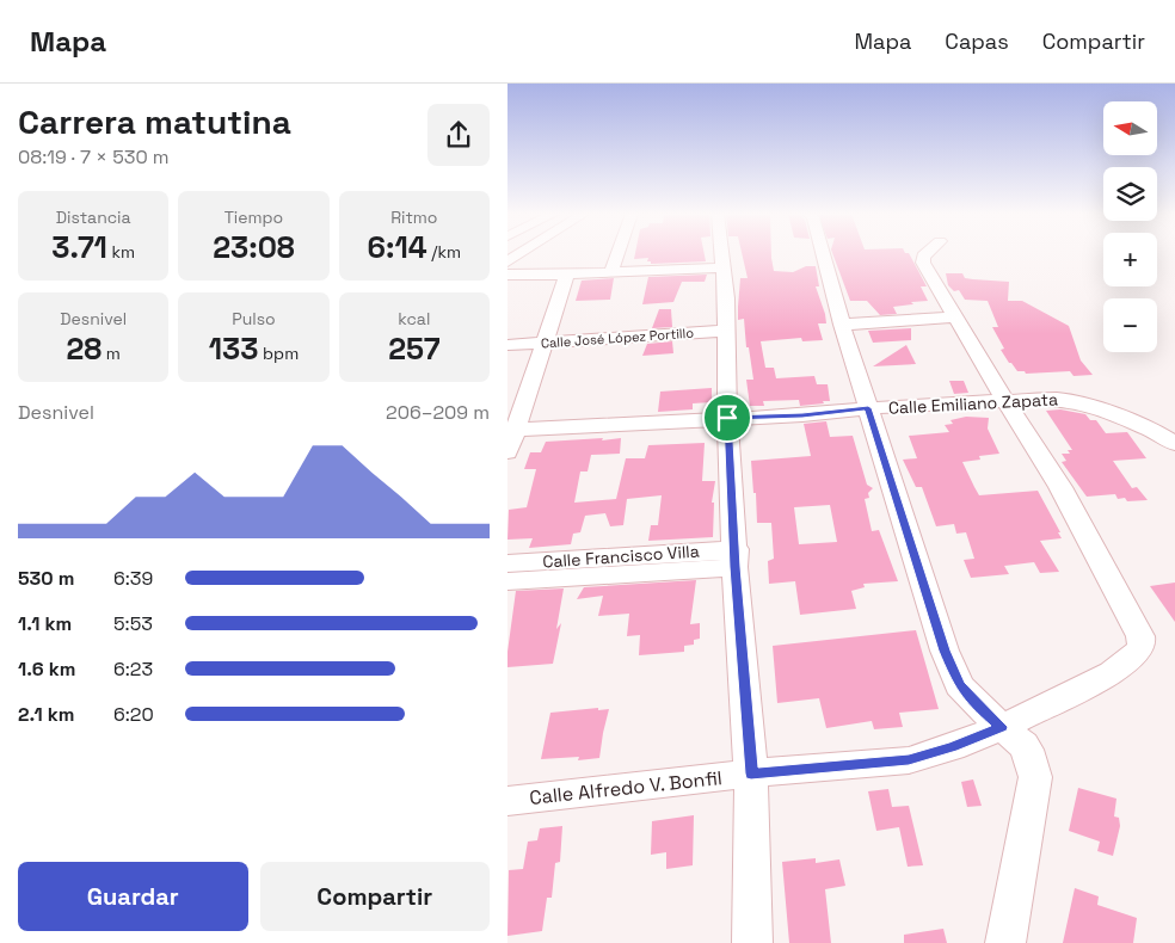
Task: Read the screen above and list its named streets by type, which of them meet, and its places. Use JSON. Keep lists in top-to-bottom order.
{
  "streets": {
    "street": [
      "Calle José López Portillo",
      "Calle Emiliano Zapata",
      "Calle Francisco Villa",
      "Calle Alfredo V. Bonfil"
    ]
  },
  "crossings": [
    ["Calle Emiliano Zapata", "Calle Alfredo V. Bonfil"]
  ],
  "north": "left",
  "page": {
    "header": "Mapa",
    "nav": ["Mapa", "Capas", "Compartir"],
    "heading": ["Carrera matutina", "08:19 · 7 × 530 m"],
    "map_buttons": ["+", "−"],
    "stats": [
      ["Distancia", "3.71 km"],
      ["Tiempo", "23:08"],
      ["Ritmo", "6:14 /km"],
      ["Desnivel", "28 m"],
      ["Pulso", "133 bpm"],
      ["kcal", "257"]
    ],
    "chart": ["Desnivel", "206–209 m"],
    "list": [
      {
        "name": "530 m",
        "note": "6:39"
      },
      {
        "name": "1.1 km",
        "note": "5:53"
      },
      {
        "name": "1.6 km",
        "note": "6:23"
      },
      {
        "name": "2.1 km",
        "note": "6:20"
      }
    ],
    "buttons": ["Guardar", "Compartir"]
  }
}
